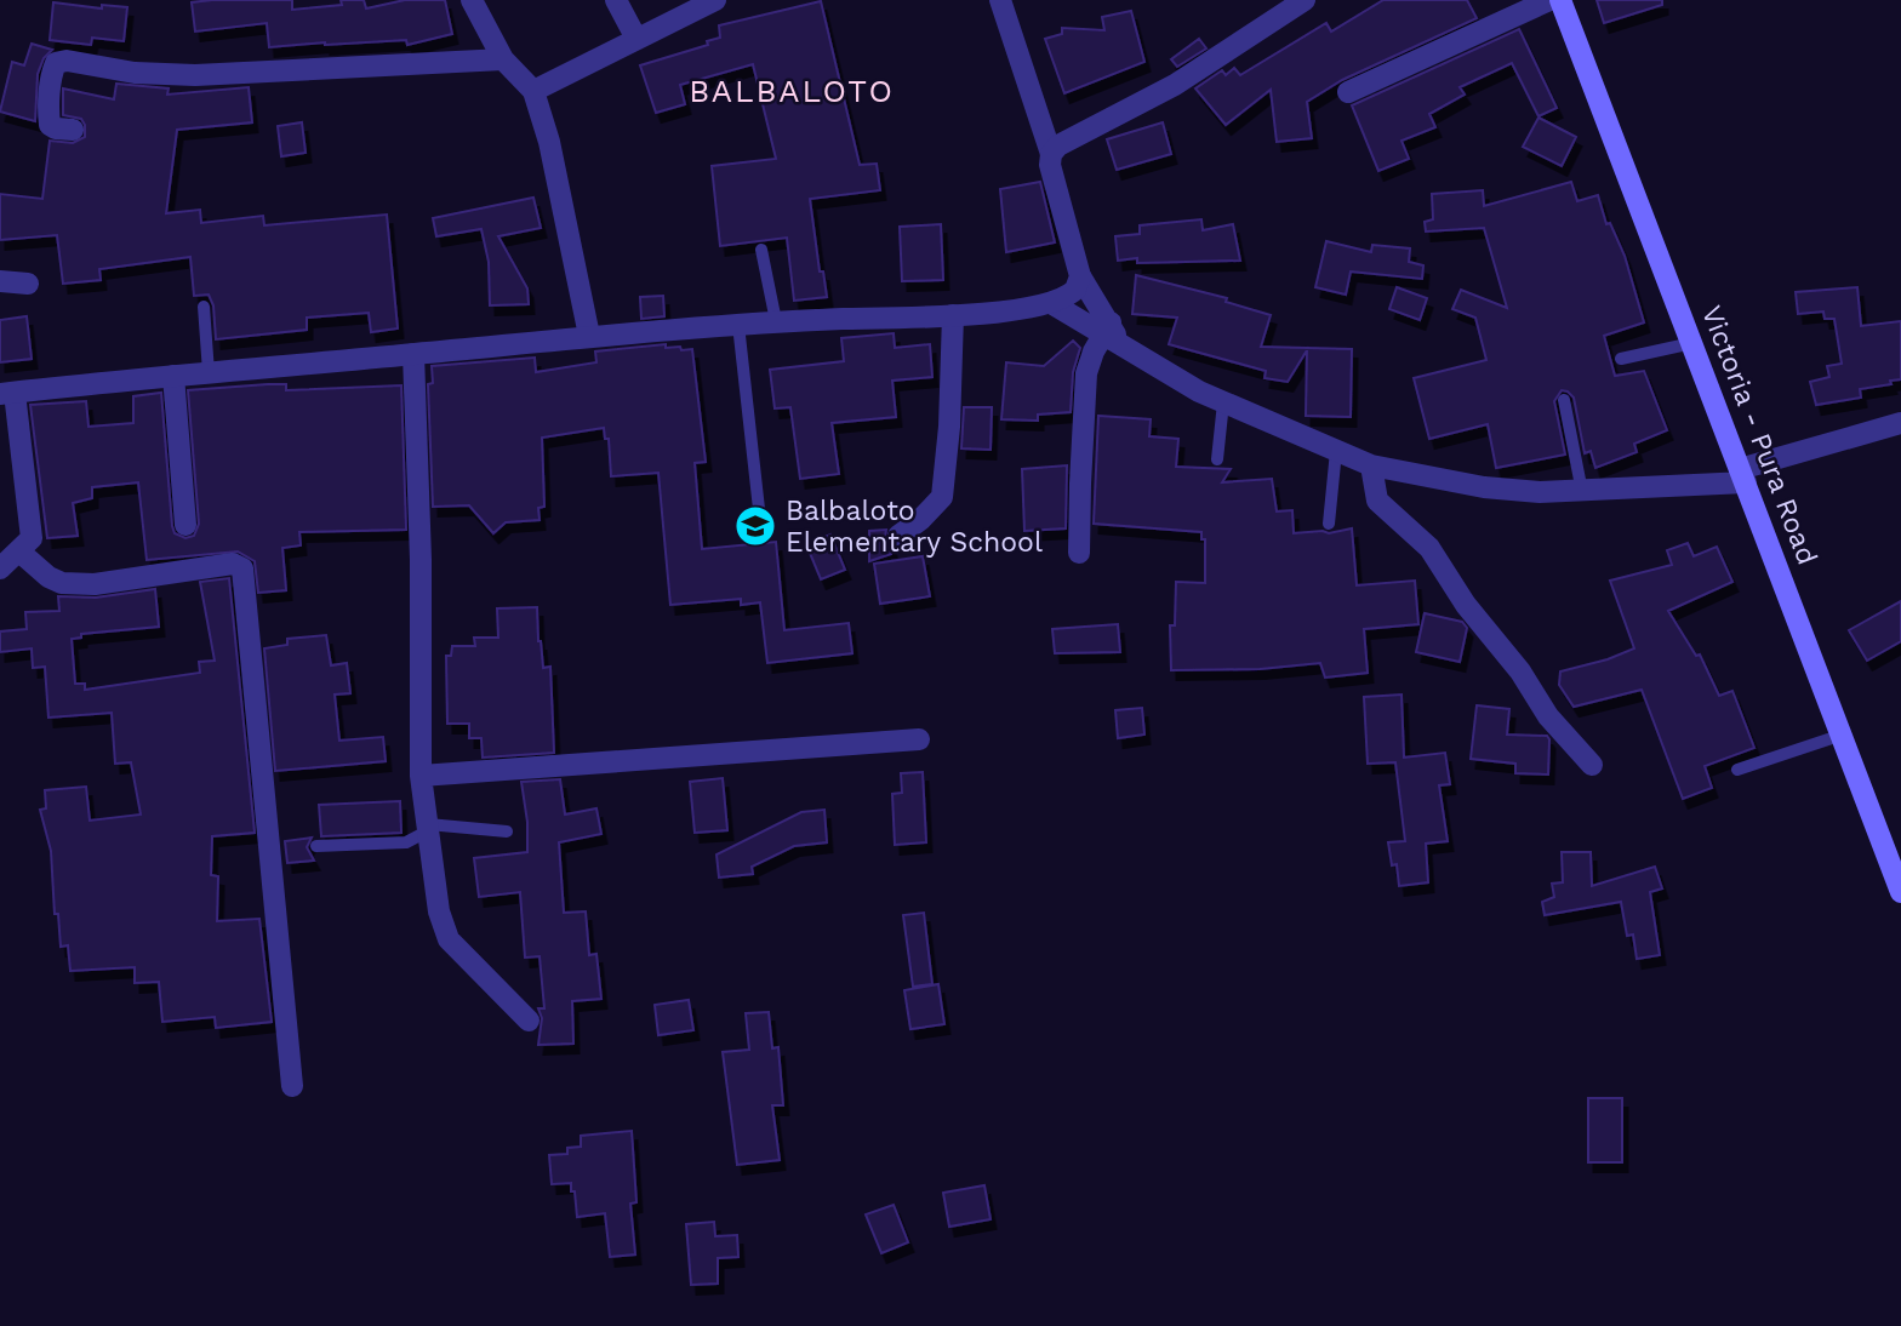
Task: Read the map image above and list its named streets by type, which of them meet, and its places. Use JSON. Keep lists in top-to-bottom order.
{
  "streets": {
    "main road": ["Victoria - Pura Road"]
  },
  "districts": ["BALBALOTO"],
  "places": {
    "school or university": ["Balbaloto Elementary School"]
  }
}
